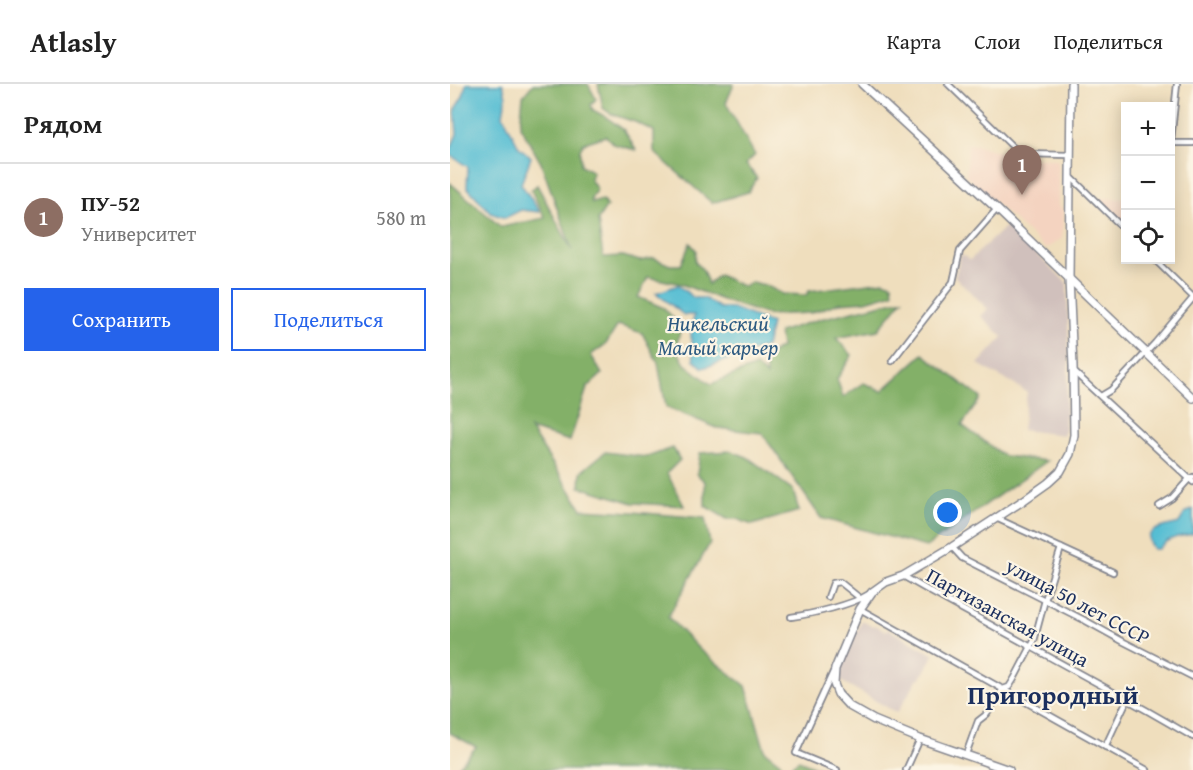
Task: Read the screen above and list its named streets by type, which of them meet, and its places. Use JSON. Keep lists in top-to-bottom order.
{
  "streets": {
    "street": ["улица 50 лет СССР", "Партизанская улица"]
  },
  "districts": ["Пригородный"],
  "water": ["Никельский Малый карьер"],
  "page": {
    "header": "Atlasly",
    "nav": ["Карта", "Слои", "Поделиться"],
    "heading": "Рядом",
    "map_buttons": ["+", "−"],
    "pins": "1",
    "list": [
      {
        "mark": "1",
        "name": "ПУ-52",
        "note": "Университет",
        "value": "580 m"
      }
    ],
    "buttons": ["Сохранить", "Поделиться"]
  }
}
